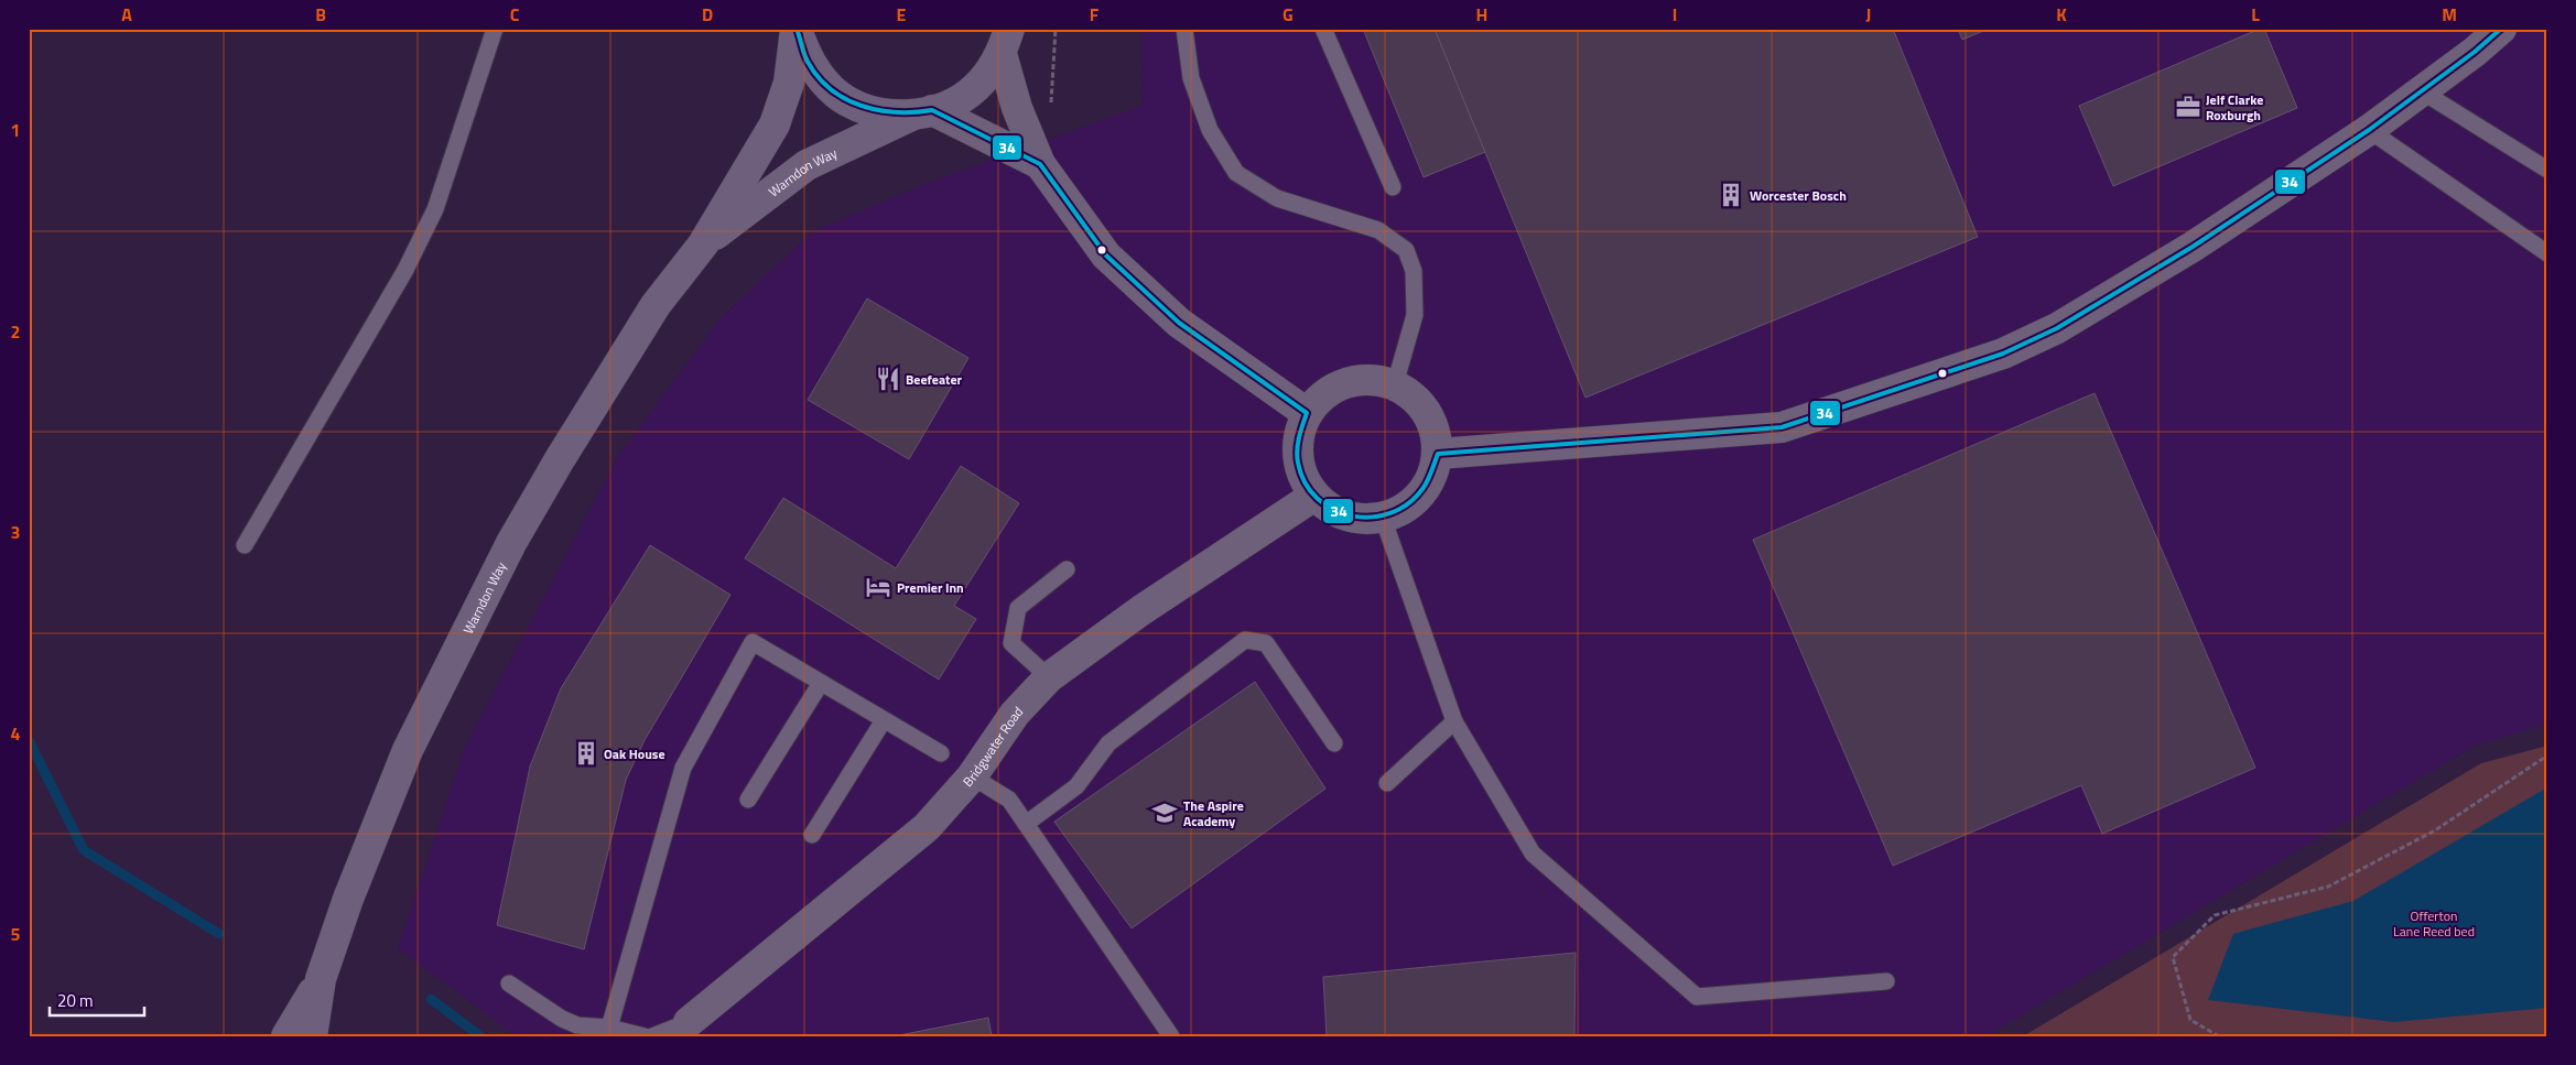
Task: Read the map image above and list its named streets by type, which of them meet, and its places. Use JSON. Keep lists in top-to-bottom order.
{
  "streets": {
    "main road": ["Warndon Way"],
    "street": ["Bridgwater Road"]
  },
  "parks": ["Offerton Lane Reed bed"],
  "places": {
    "office": ["Jelf Clarke Roxburgh"],
    "building": ["Worcester Bosch", "Oak House"],
    "restaurant": ["Beefeater"],
    "hotel": ["Premier Inn"],
    "school or university": ["The Aspire Academy"]
  },
  "lines": ["transit line 34"],
  "scale_bar": "20 m",
  "grid": {
    "columns": [
      "A",
      "B",
      "C",
      "D",
      "E",
      "F",
      "G",
      "H",
      "I",
      "J",
      "K",
      "L",
      "M"
    ],
    "rows": [
      "1",
      "2",
      "3",
      "4",
      "5"
    ]
  }
}
